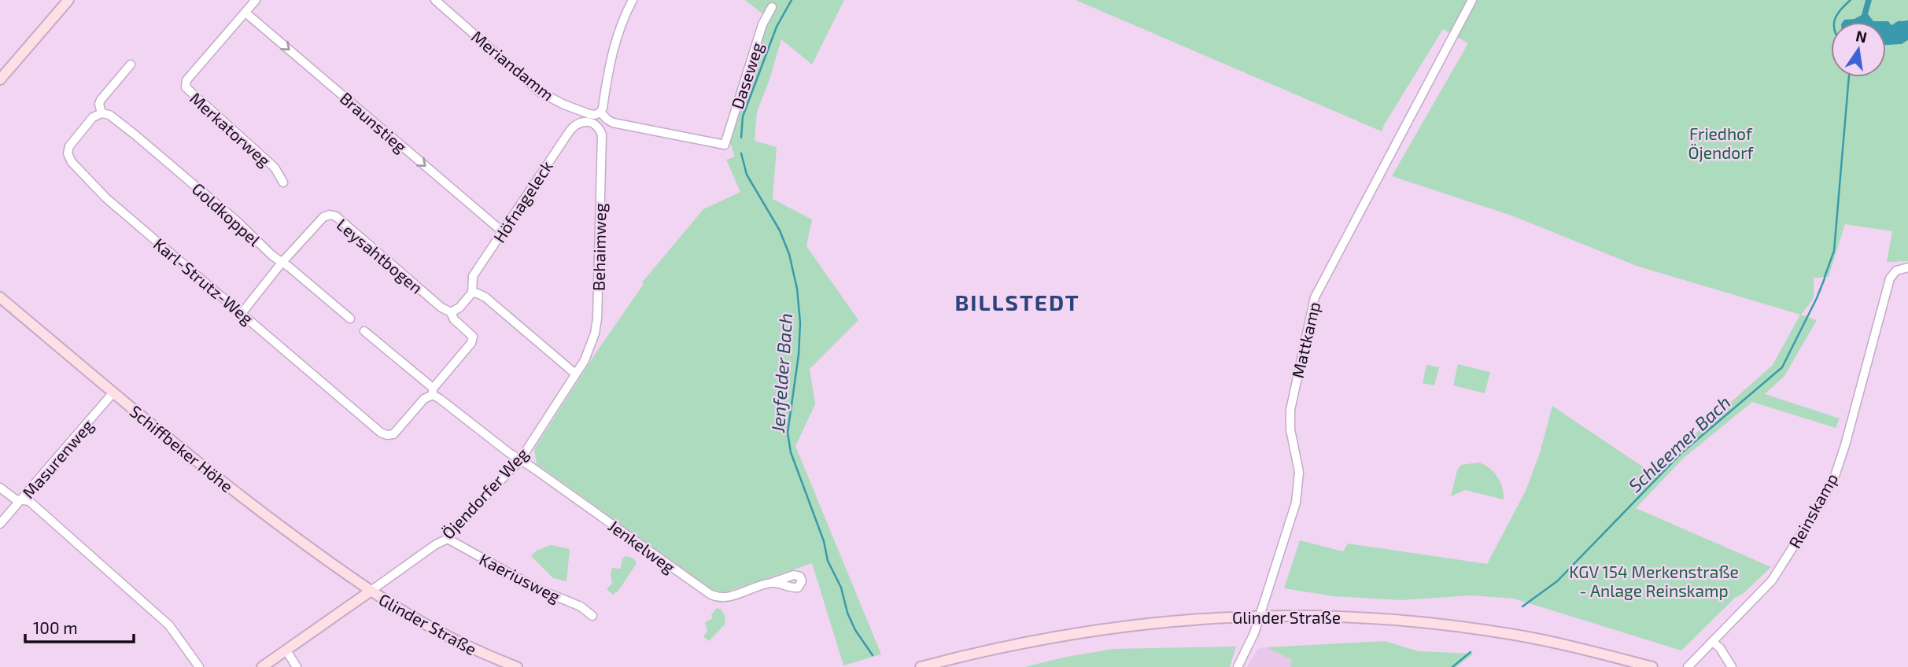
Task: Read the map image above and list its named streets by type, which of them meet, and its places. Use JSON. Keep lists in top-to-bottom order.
{
  "streets": {
    "main road": ["Schiffbeker Höhe", "Öjendorfer Weg", "Glinder Straße"],
    "street": [
      "Meriandamm",
      "Daseweg",
      "Braunstieg",
      "Merkatorweg",
      "Höfnageleck",
      "Goldkoppel",
      "Behaimweg",
      "Leysahtbogen",
      "Karl-Strutz-Weg",
      "Mattkamp",
      "Masurenweg",
      "Reinskamp",
      "Jenkelweg",
      "Kaeriusweg"
    ]
  },
  "crossings": [
    ["Meriandamm", "Daseweg"],
    ["Braunstieg", "Merkatorweg"],
    ["Braunstieg", "Höfnageleck"],
    ["Höfnageleck", "Behaimweg"],
    ["Goldkoppel", "Leysahtbogen"],
    ["Goldkoppel", "Karl-Strutz-Weg"],
    ["Behaimweg", "Öjendorfer Weg"],
    ["Leysahtbogen", "Karl-Strutz-Weg"],
    ["Mattkamp", "Glinder Straße"],
    ["Schiffbeker Höhe", "Masurenweg"],
    ["Schiffbeker Höhe", "Öjendorfer Weg"],
    ["Schiffbeker Höhe", "Glinder Straße"],
    ["Öjendorfer Weg", "Jenkelweg"],
    ["Öjendorfer Weg", "Kaeriusweg"],
    ["Öjendorfer Weg", "Glinder Straße"]
  ],
  "one_way": ["Braunstieg"],
  "districts": ["BILLSTEDT"],
  "water": ["Jenfelder Bach", "Schleemer Bach"],
  "parks": ["Friedhof Öjendorf", "KGV 154 Merkenstraße - Anlage Reinskamp"],
  "scale_bar": "100 m",
  "north": "top"
}
